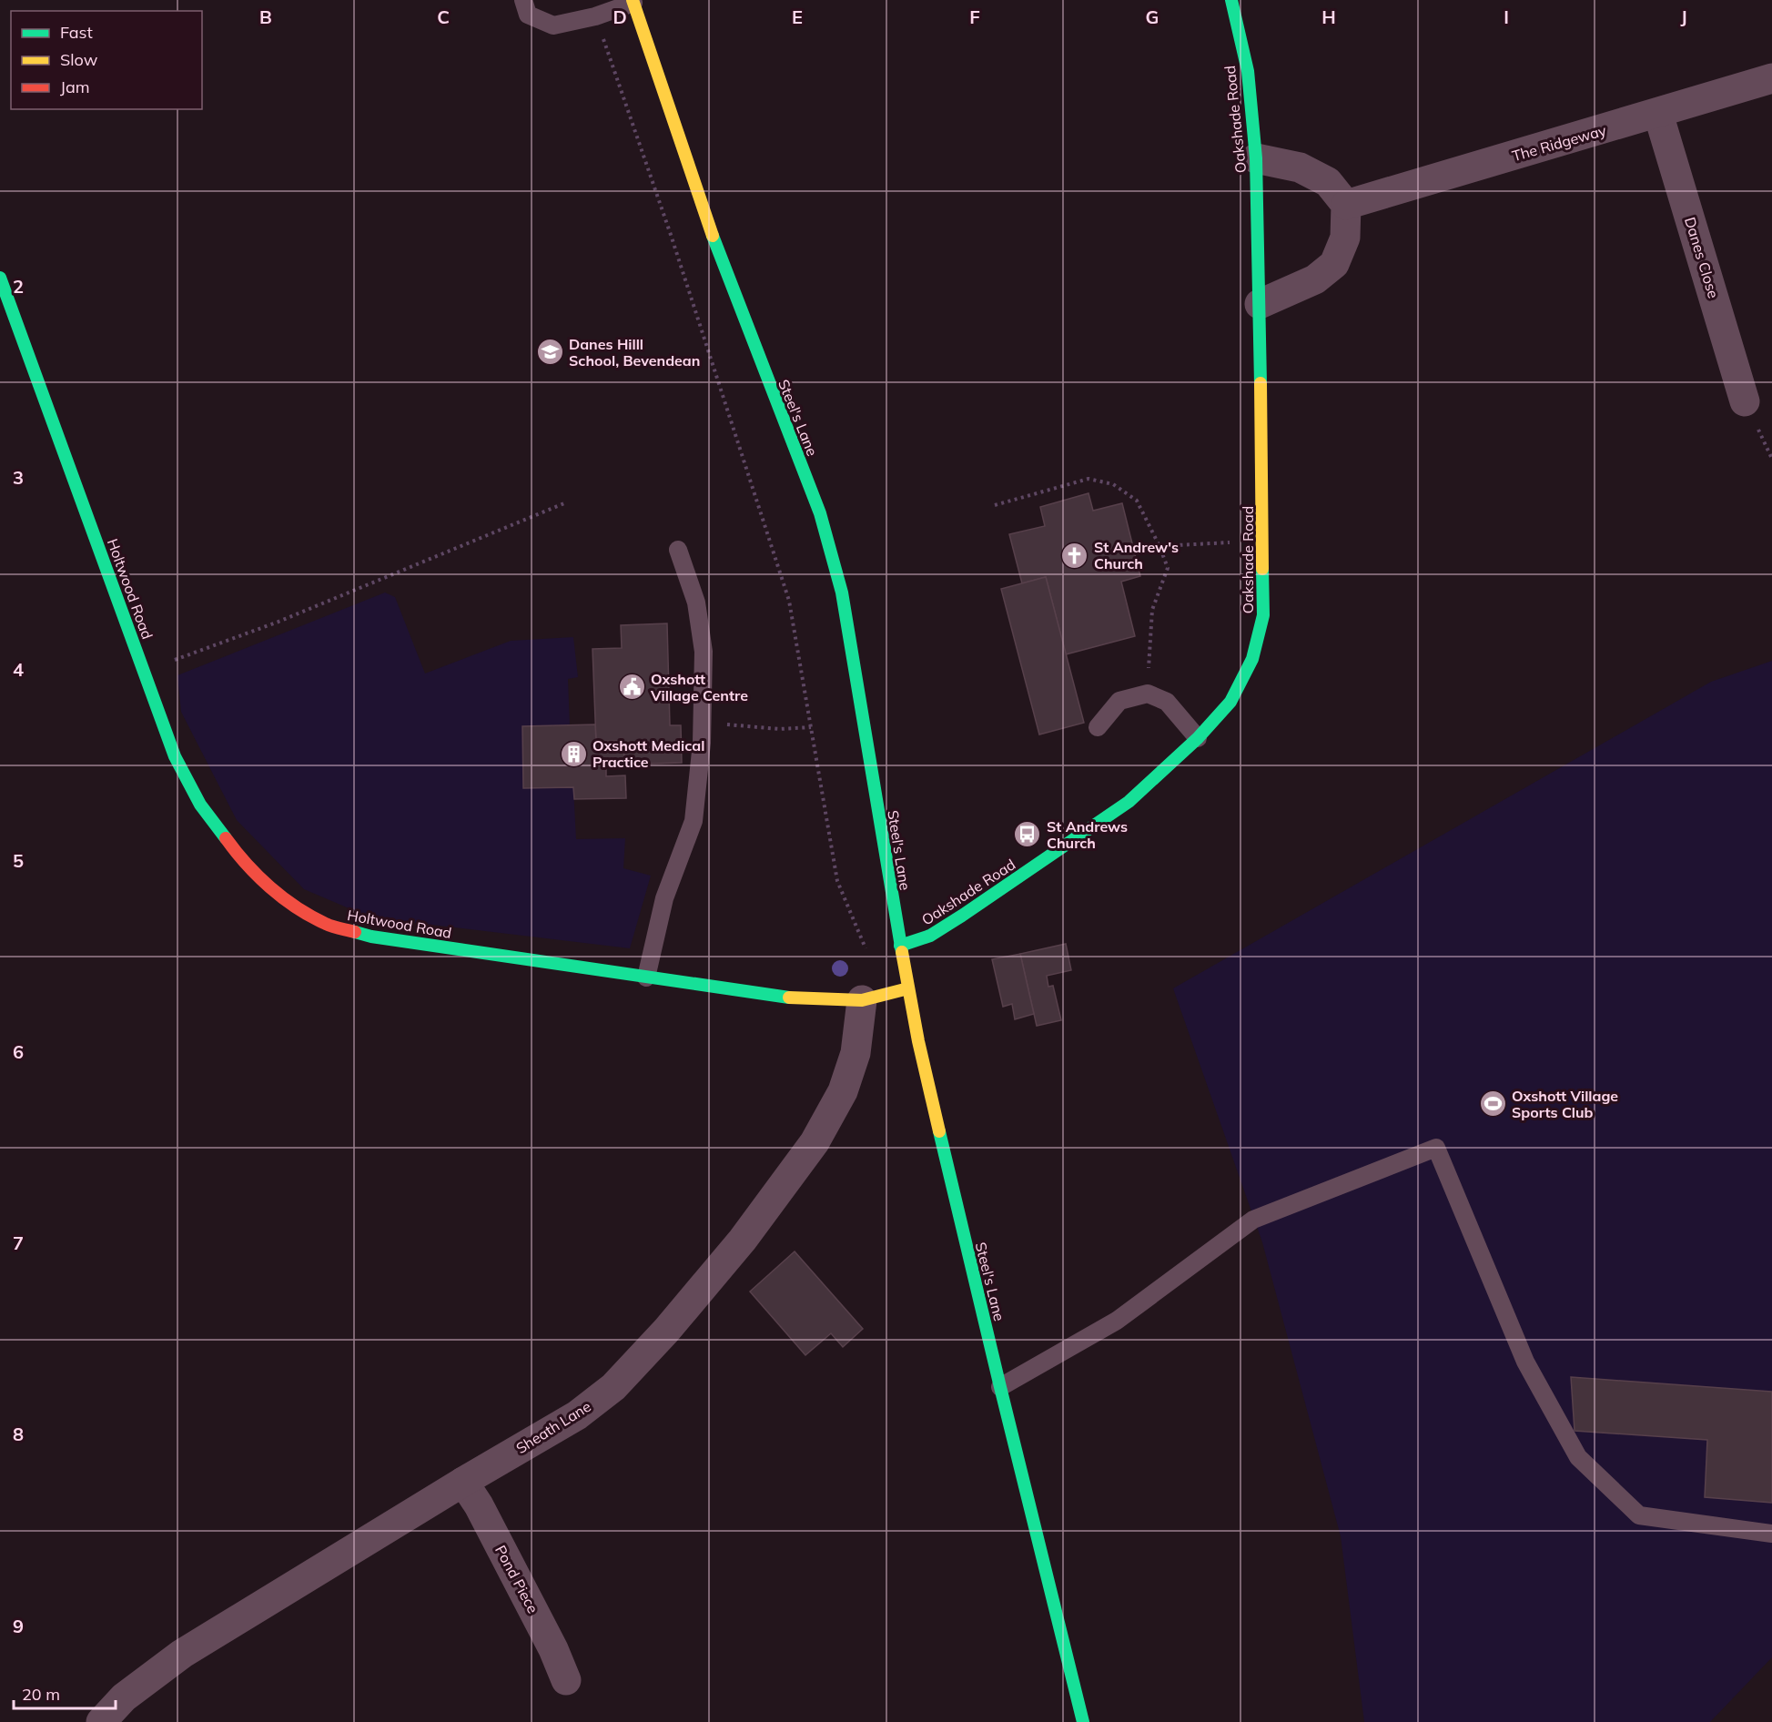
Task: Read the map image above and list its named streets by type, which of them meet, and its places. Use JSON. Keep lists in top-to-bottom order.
{
  "streets": {
    "street": [
      "Oakshade Road",
      "The Ridgeway",
      "Danes Close",
      "Steel's Lane",
      "Holtwood Road",
      "Sheath Lane",
      "Pond Piece"
    ]
  },
  "crossings": [
    ["Oakshade Road", "Steel's Lane"],
    ["The Ridgeway", "Danes Close"],
    ["Steel's Lane", "Holtwood Road"],
    ["Holtwood Road", "Sheath Lane"],
    ["Sheath Lane", "Pond Piece"]
  ],
  "places": {
    "school or university": ["Danes Hilll School, Bevendean"],
    "church": ["St Andrew's Church"],
    "public building": ["Oxshott Village Centre"],
    "building": ["Oxshott Medical Practice"],
    "bus stop": ["St Andrews Church"],
    "sports": ["Oxshott Village Sports Club"]
  },
  "legend": ["Fast", "Slow", "Jam"],
  "scale_bar": "20 m",
  "grid": {
    "columns": [
      "B",
      "C",
      "D",
      "E",
      "F",
      "G",
      "H",
      "I",
      "J"
    ],
    "rows": [
      "2",
      "3",
      "4",
      "5",
      "6",
      "7",
      "8",
      "9"
    ]
  }
}
